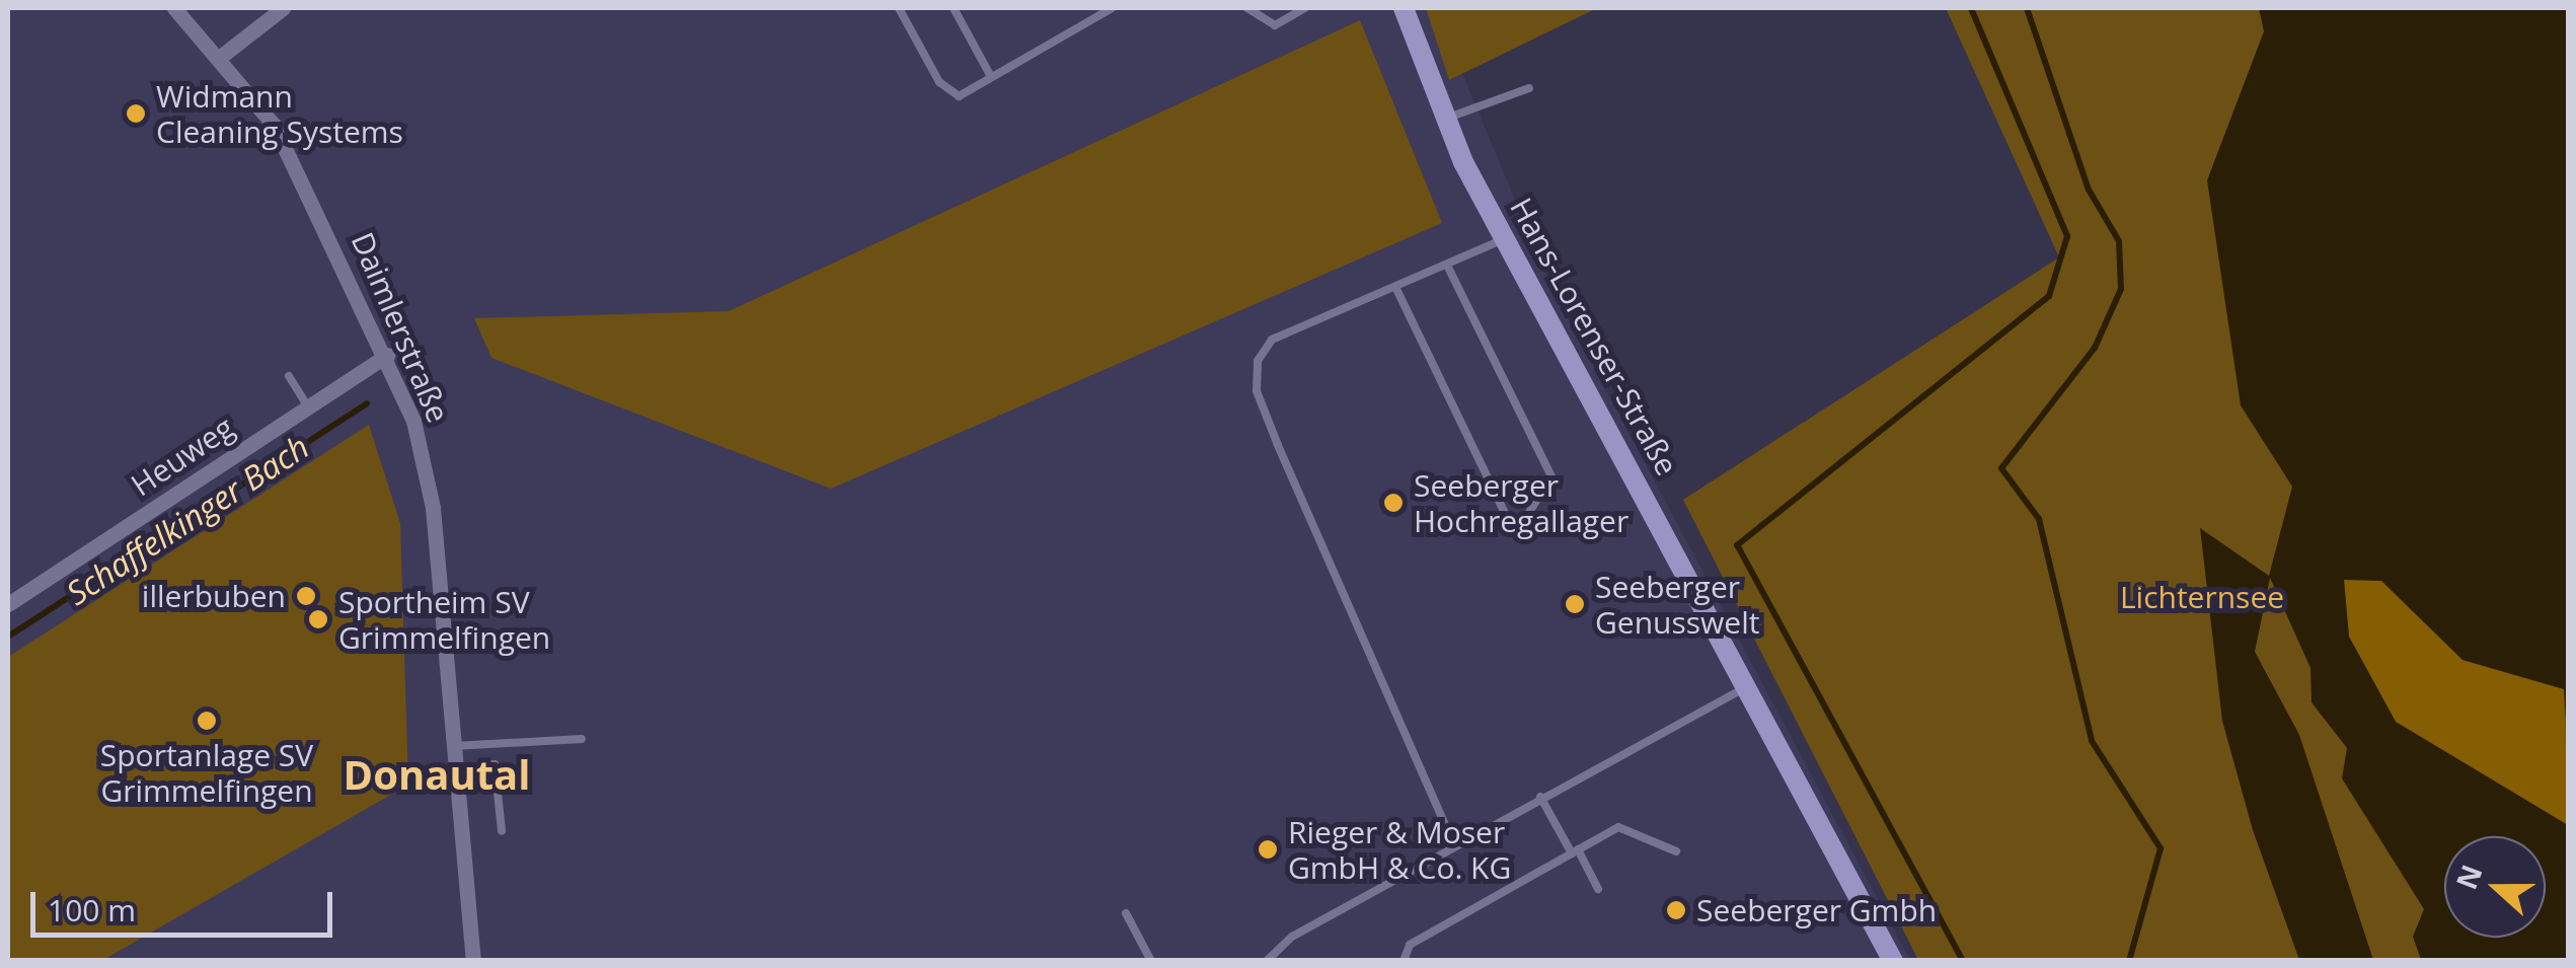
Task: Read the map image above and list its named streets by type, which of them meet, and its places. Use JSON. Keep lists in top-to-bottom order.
{
  "streets": {
    "street": ["Daimlerstraße", "Hans-Lorenser-Straße", "Heuweg"]
  },
  "crossings": [
    ["Daimlerstraße", "Heuweg"]
  ],
  "districts": ["Donautal"],
  "water": ["Schaffelkinger Bach"],
  "parks": ["Lichternsee"],
  "places": [
    "Widmann Cleaning Systems",
    "Seeberger Hochregallager",
    "illerbuben",
    "Seeberger Genusswelt",
    "Sportheim SV Grimmelfingen",
    "Sportanlage SV Grimmelfingen",
    "Rieger & Moser GmbH & Co. KG",
    "Seeberger Gmbh"
  ],
  "scale_bar": "100 m",
  "north": "left"
}
